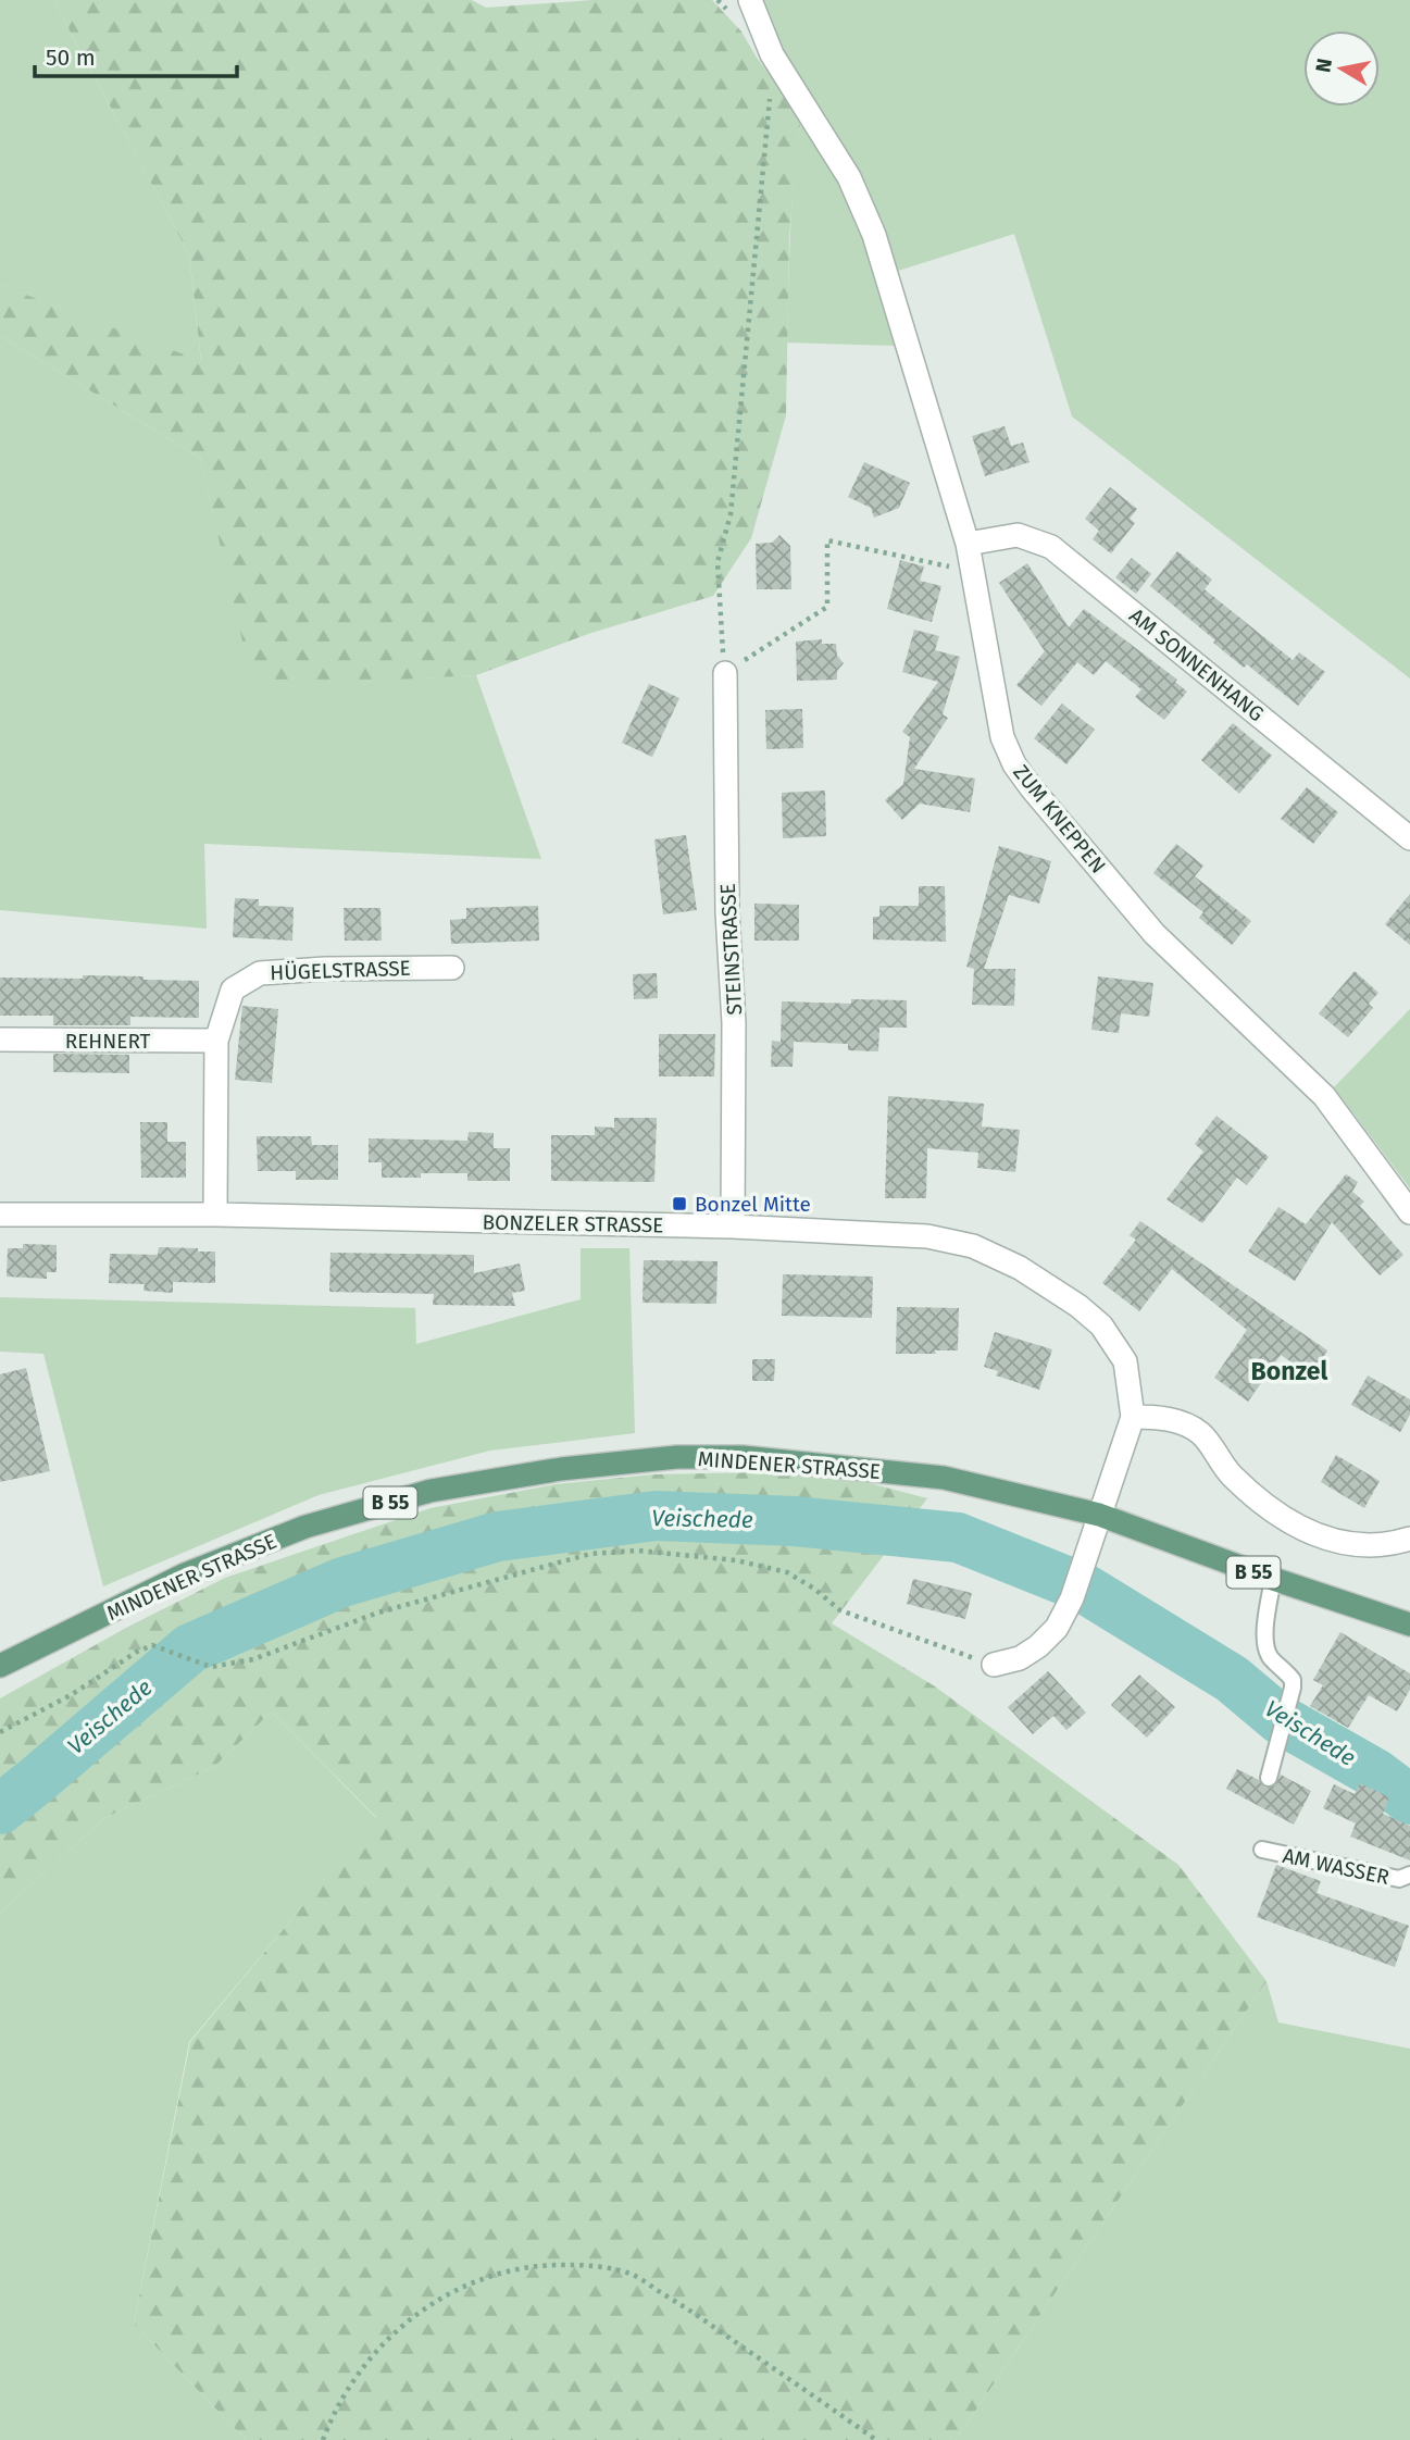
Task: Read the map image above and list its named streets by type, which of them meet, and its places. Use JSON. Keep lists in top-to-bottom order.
{
  "streets": {
    "main road": ["MINDENER STRASSE", "B 55"],
    "street": [
      "AM SONNENHANG",
      "ZUM KNEPPEN",
      "STEINSTRASSE",
      "HÜGELSTRASSE",
      "REHNERT",
      "BONZELER STRASSE"
    ],
    "lane": ["AM WASSER"]
  },
  "crossings": [
    ["AM SONNENHANG", "ZUM KNEPPEN"],
    ["STEINSTRASSE", "BONZELER STRASSE"],
    ["HÜGELSTRASSE", "REHNERT"],
    ["HÜGELSTRASSE", "BONZELER STRASSE"],
    ["BONZELER STRASSE", "MINDENER STRASSE"]
  ],
  "districts": ["Bonzel"],
  "water": ["Veischede"],
  "places": {
    "transit": ["Bonzel Mitte"]
  },
  "scale_bar": "50 m",
  "north": "left"
}
